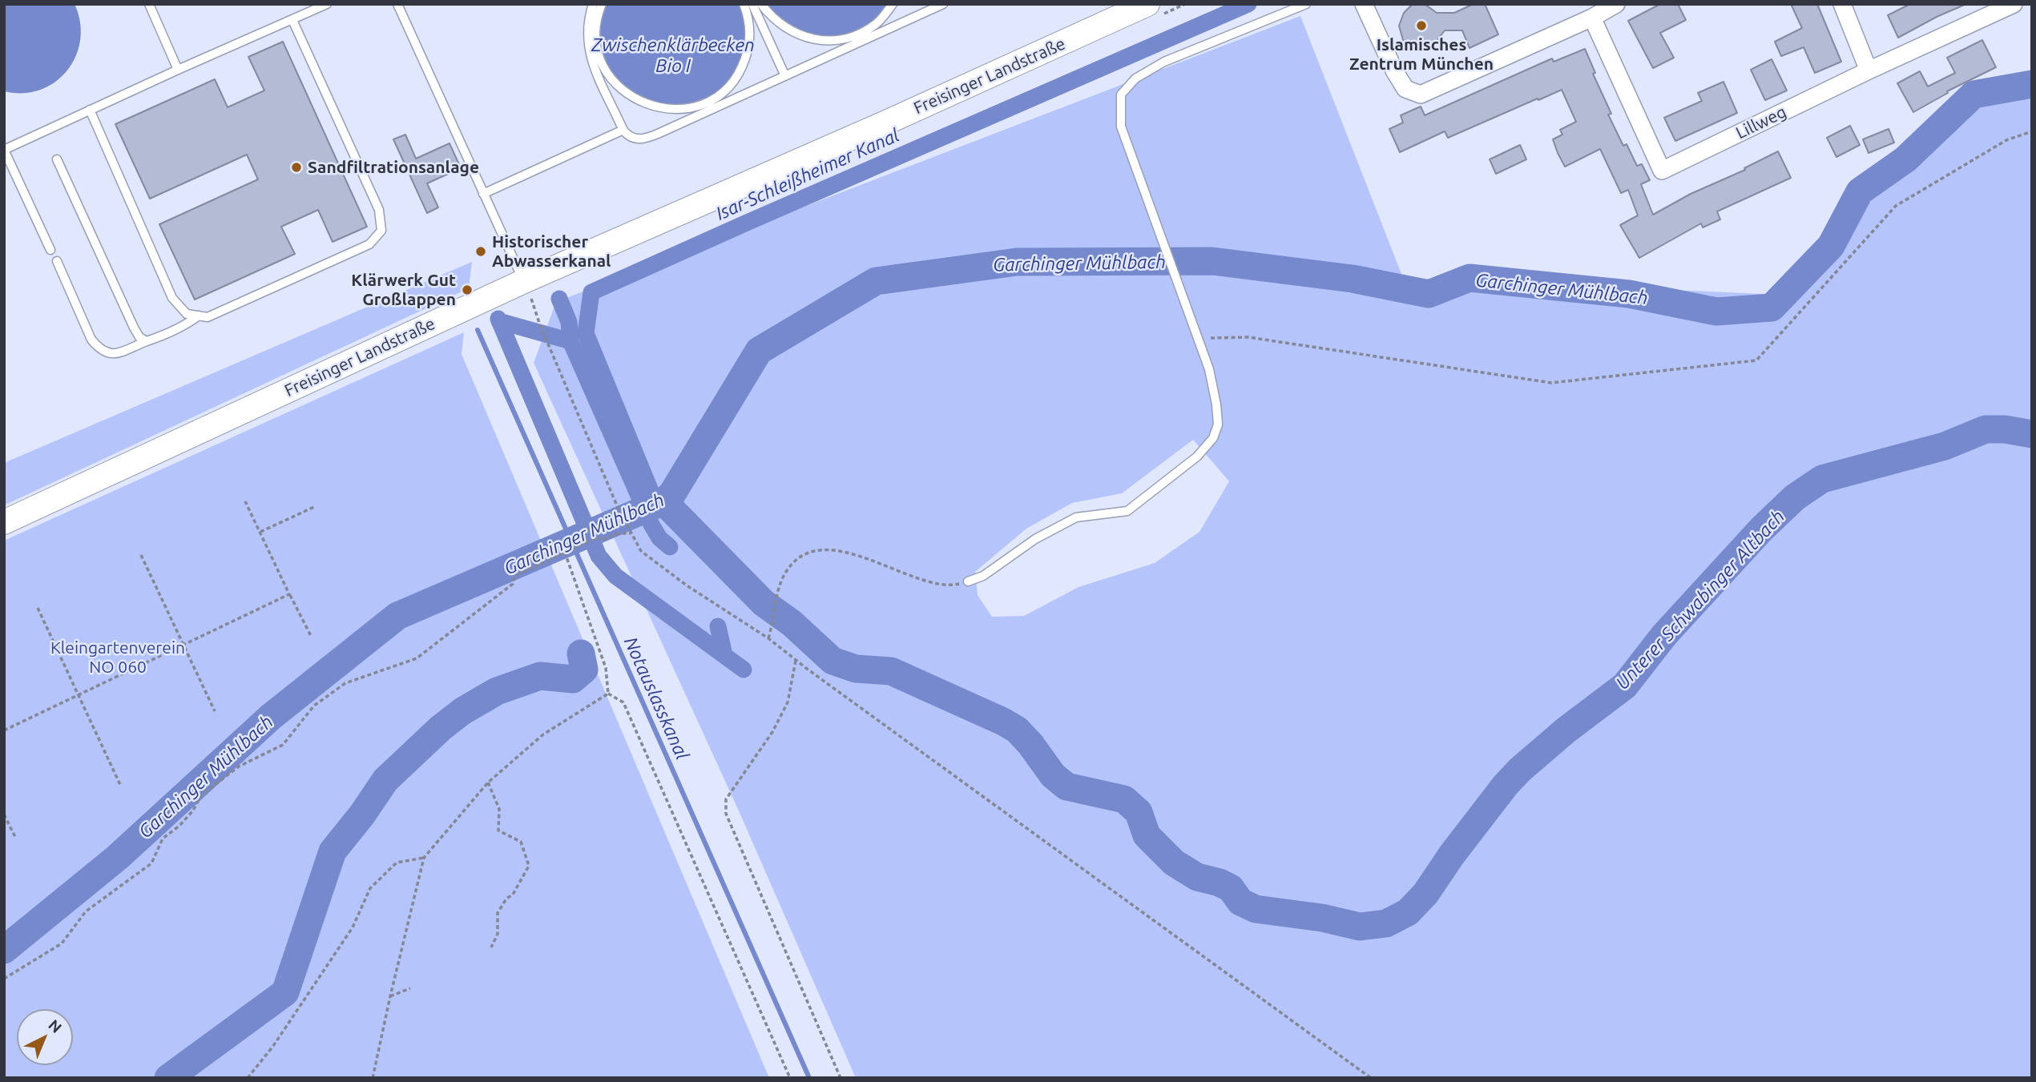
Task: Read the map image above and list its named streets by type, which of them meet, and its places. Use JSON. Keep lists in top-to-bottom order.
{
  "streets": {
    "main road": ["Freisinger Landstraße"],
    "street": ["Lillweg"]
  },
  "water": [
    "Zwischenklärbecken Bio I",
    "Isar-Schleißheimer Kanal",
    "Garchinger Mühlbach",
    "Unterer Schwabinger Altbach",
    "Notauslasskanal"
  ],
  "parks": ["Kleingartenverein NO 060"],
  "places": [
    "Islamisches Zentrum München",
    "Sandfiltrationsanlage",
    "Historischer Abwasserkanal",
    "Klärwerk Gut Großlappen"
  ],
  "north": "top right"
}
